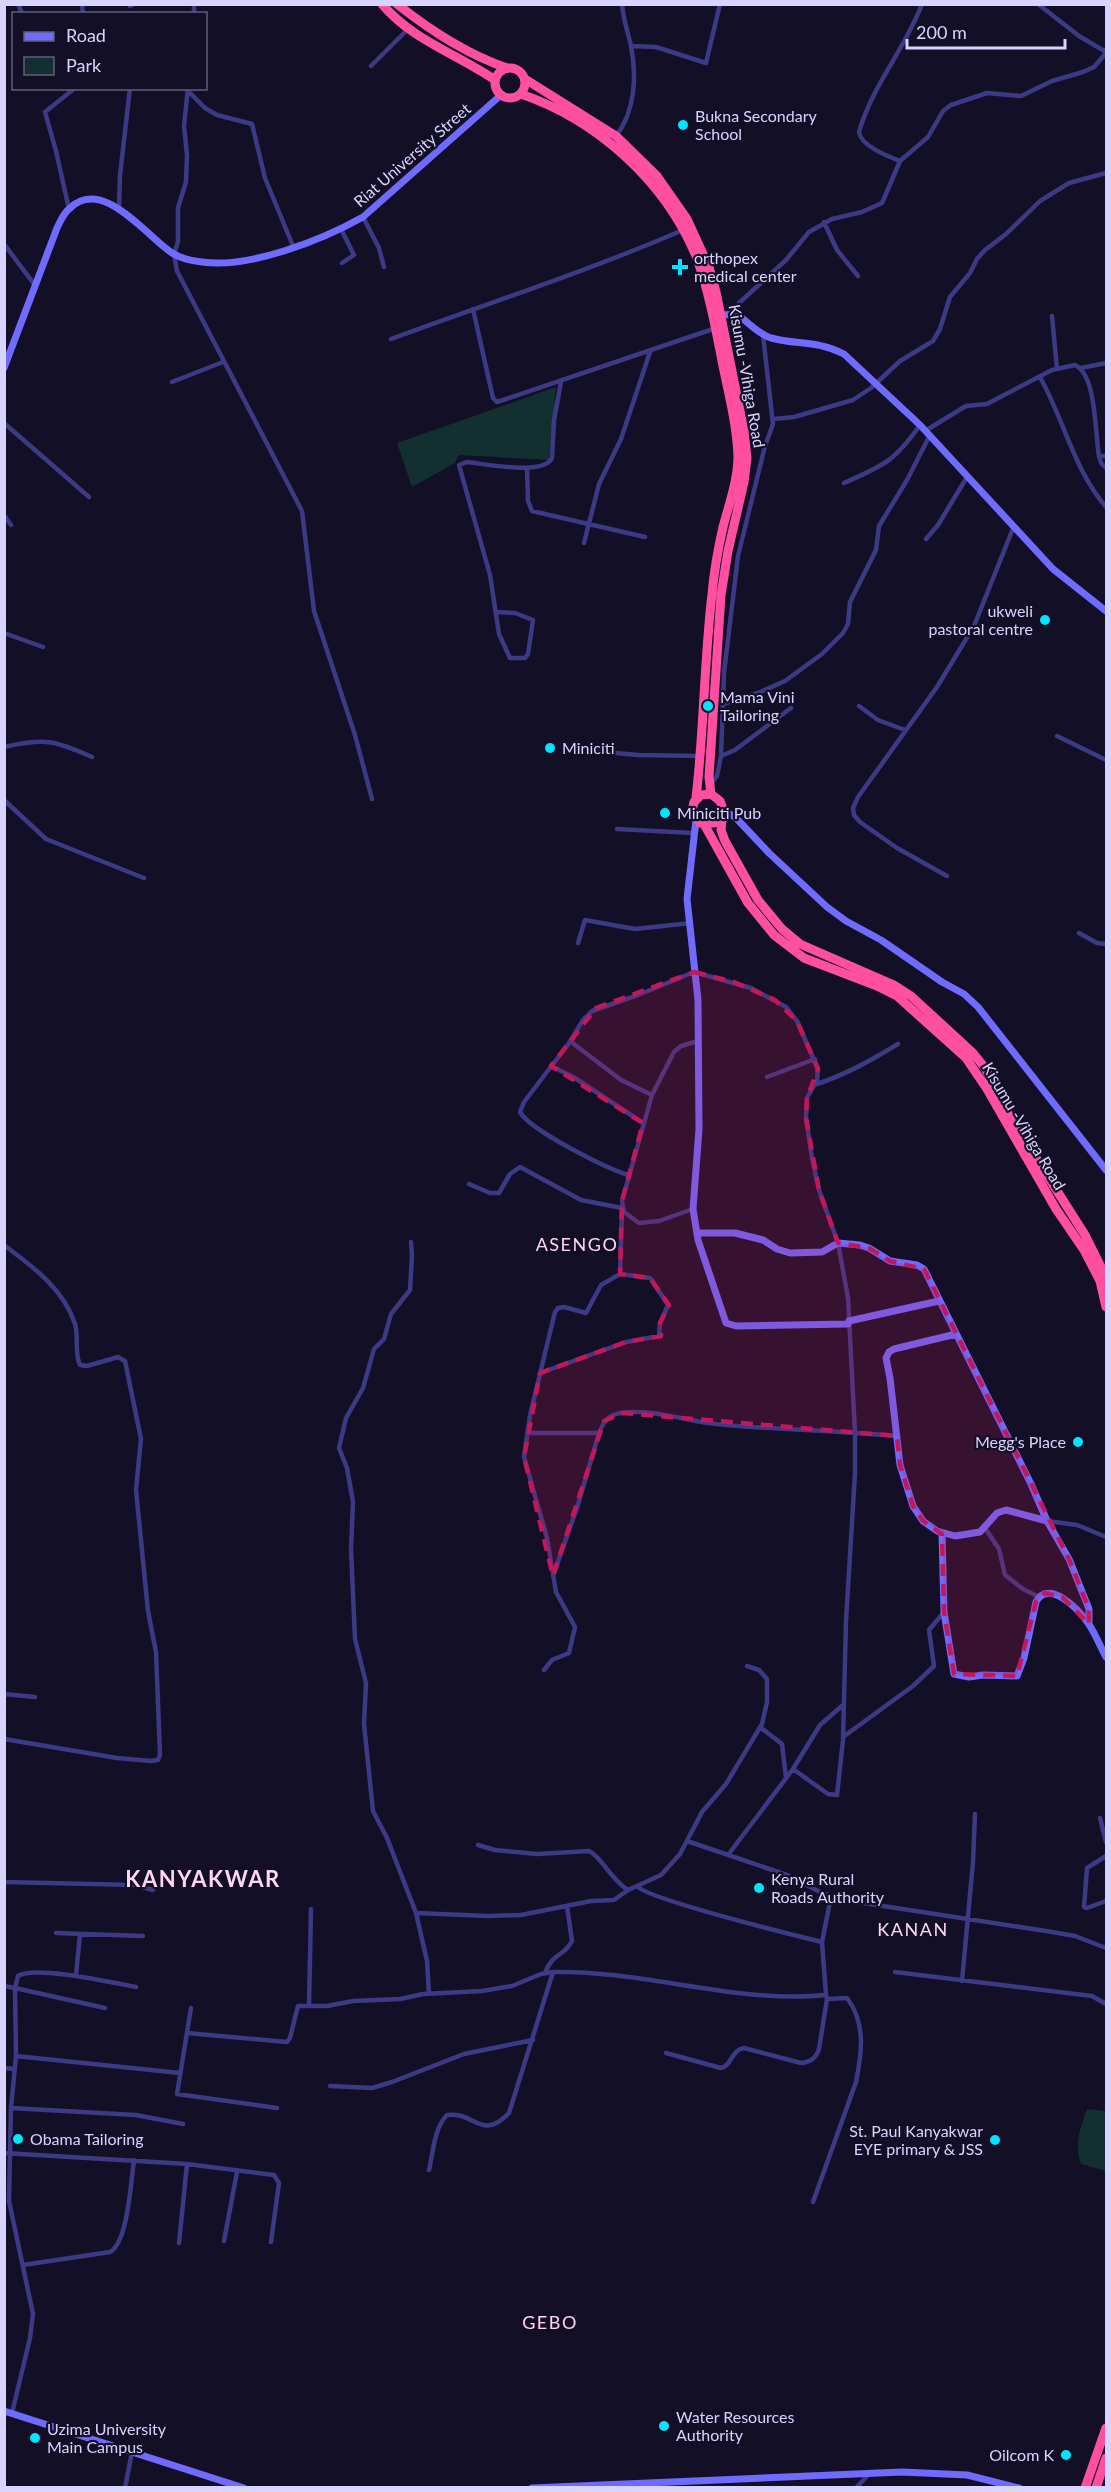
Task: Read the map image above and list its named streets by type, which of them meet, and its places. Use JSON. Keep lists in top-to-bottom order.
{
  "streets": {
    "highway": ["Kisumu -Vihiga Road"],
    "street": ["Riat University Street"]
  },
  "crossings": [
    ["Riat University Street", "Kisumu -Vihiga Road"]
  ],
  "districts": [
    "ASENGO",
    "KANYAKWAR",
    "KANAN",
    "GEBO"
  ],
  "places": {
    "other": [
      "Bukna Secondary School",
      "ukweli pastoral centre",
      "Mama Vini Tailoring",
      "Miniciti",
      "Miniciti Pub",
      "Megg's Place",
      "Kenya Rural Roads Authority",
      "Obama Tailoring",
      "St. Paul Kanyakwar EYE primary & JSS",
      "Water Resources Authority",
      "Uzima University Main Campus",
      "Oilcom K"
    ],
    "health": ["orthopex medical center"]
  },
  "legend": ["Road", "Park"],
  "scale_bar": "200 m"
}
